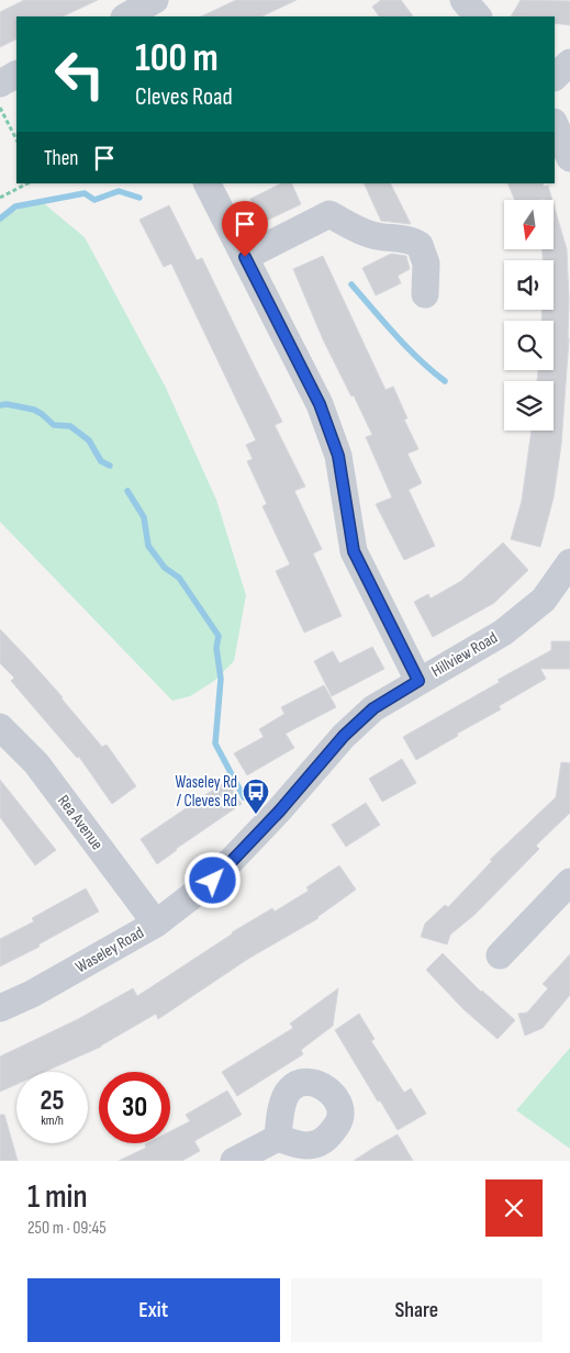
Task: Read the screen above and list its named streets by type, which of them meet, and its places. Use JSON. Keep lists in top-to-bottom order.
{
  "streets": {
    "street": ["Hillview Road", "Rea Avenue", "Waseley Road"]
  },
  "crossings": [
    ["Hillview Road", "Waseley Road"],
    ["Rea Avenue", "Waseley Road"]
  ],
  "places": {
    "bus stop": ["Waseley Rd / Cleves Rd"]
  },
  "north": "bottom",
  "page": {
    "turn": ["100 m", "Cleves Road"],
    "then": "Then",
    "speed": "25 km/h",
    "limit": "30",
    "heading": ["1 min", "250 m · 09:45"],
    "buttons": ["Exit", "Share"]
  }
}
